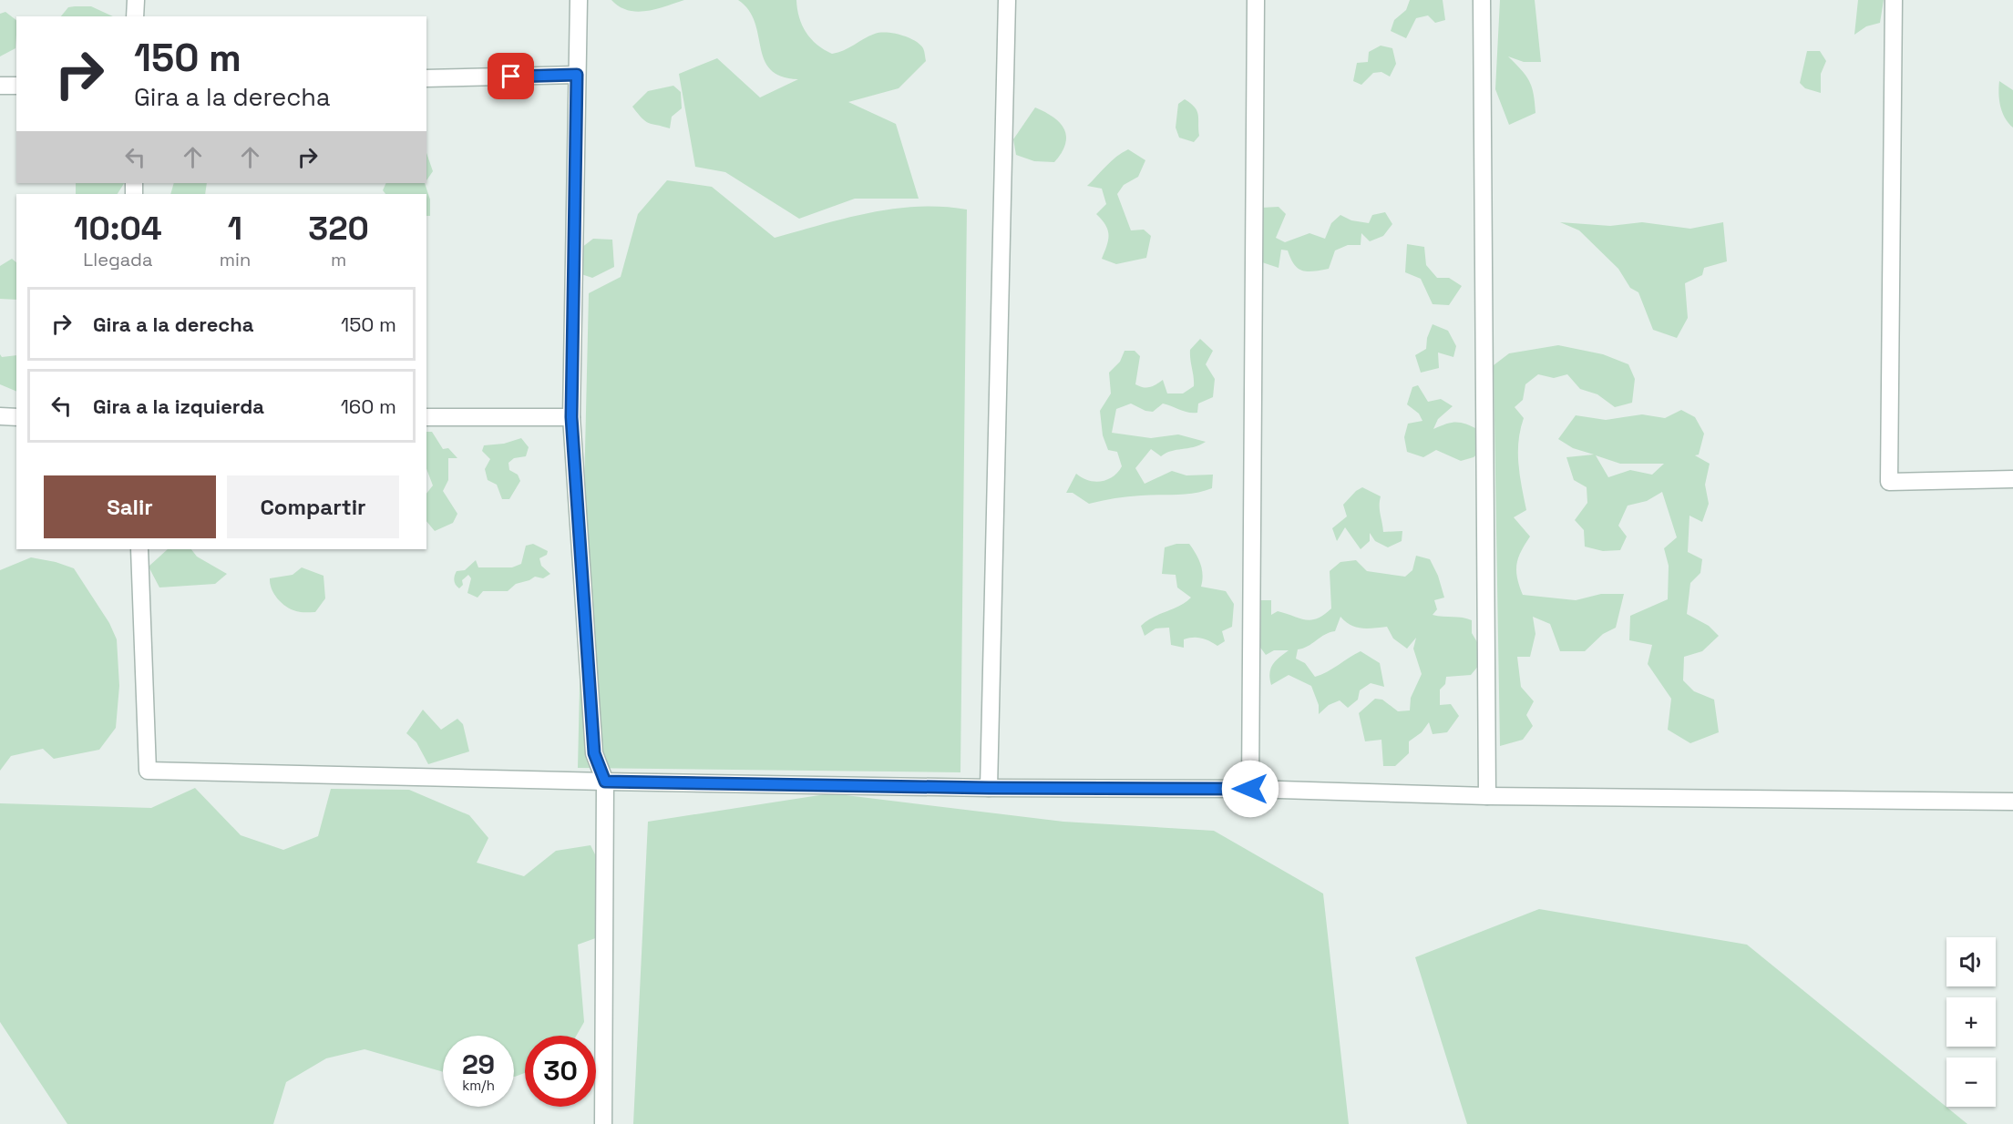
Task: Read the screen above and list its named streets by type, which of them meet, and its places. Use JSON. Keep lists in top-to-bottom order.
{
  "page": {
    "turn": ["150 m", "Gira a la derecha"],
    "eta": [
      "10:04",
      "Llegada",
      "1",
      "min",
      "320",
      "m"
    ],
    "list": [
      {
        "name": "Gira a la derecha",
        "value": "150 m"
      },
      {
        "name": "Gira a la izquierda",
        "value": "160 m"
      }
    ],
    "buttons": ["Salir", "Compartir"],
    "map_buttons": ["+", "−"],
    "speed": "29 km/h",
    "limit": "30"
  }
}
